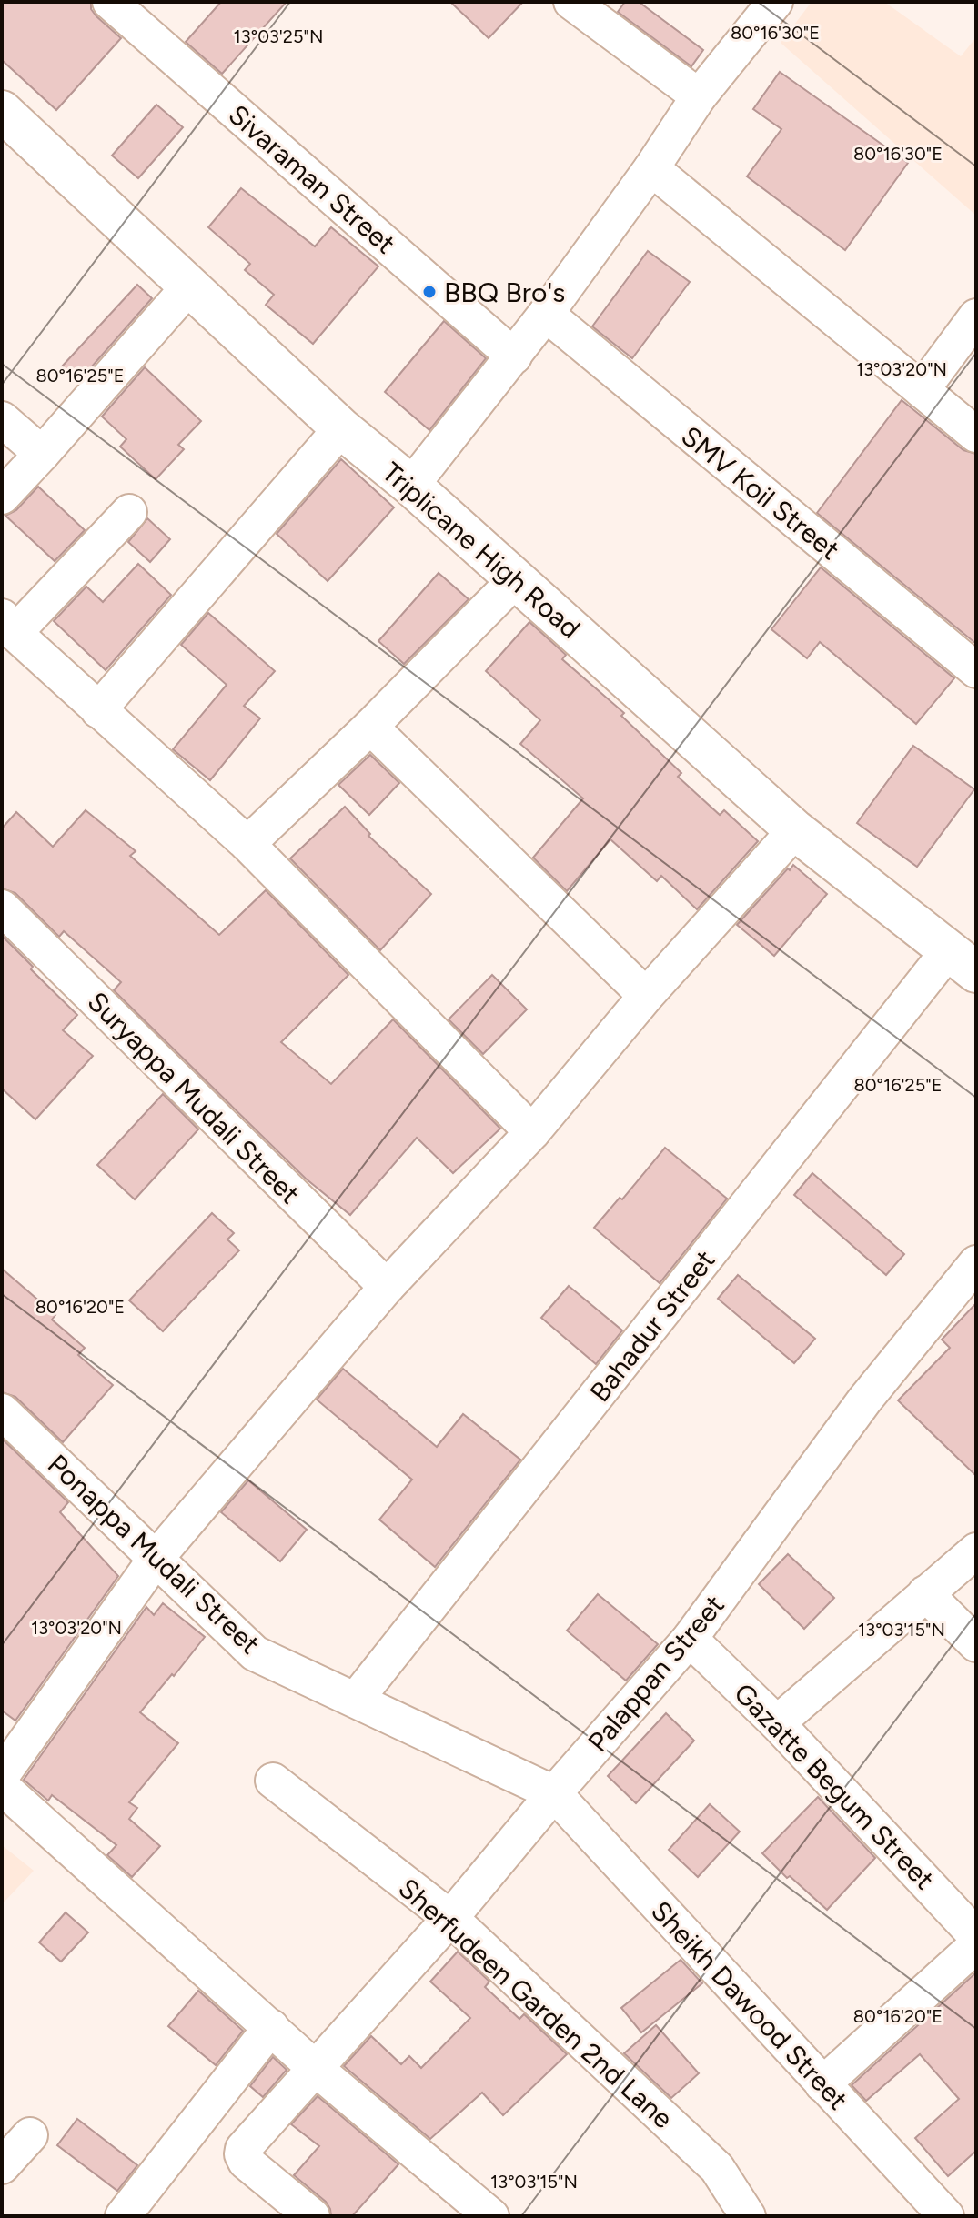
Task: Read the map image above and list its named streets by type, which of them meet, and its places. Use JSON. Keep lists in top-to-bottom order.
{
  "streets": {
    "main road": ["Triplicane High Road"],
    "street": [
      "Sivaraman Street",
      "SMV Koil Street",
      "Suryappa Mudali Street",
      "Bahadur Street",
      "Ponappa Mudali Street",
      "Palappan Street",
      "Gazatte Begum Street",
      "Sherfudeen Garden 2nd Lane",
      "Sheikh Dawood Street"
    ]
  },
  "crossings": [
    ["Triplicane High Road", "Bahadur Street"],
    ["Bahadur Street", "Ponappa Mudali Street"],
    ["Ponappa Mudali Street", "Palappan Street"],
    ["Ponappa Mudali Street", "Sheikh Dawood Street"],
    ["Palappan Street", "Gazatte Begum Street"],
    ["Palappan Street", "Sherfudeen Garden 2nd Lane"],
    ["Palappan Street", "Sheikh Dawood Street"]
  ],
  "places": ["BBQ Bro's"],
  "coordinates": [
    "80°16'30\"E",
    "13°03'25\"N",
    "13°03'20\"N",
    "80°16'25\"E",
    "80°16'20\"E",
    "13°03'15\"N"
  ]
}
